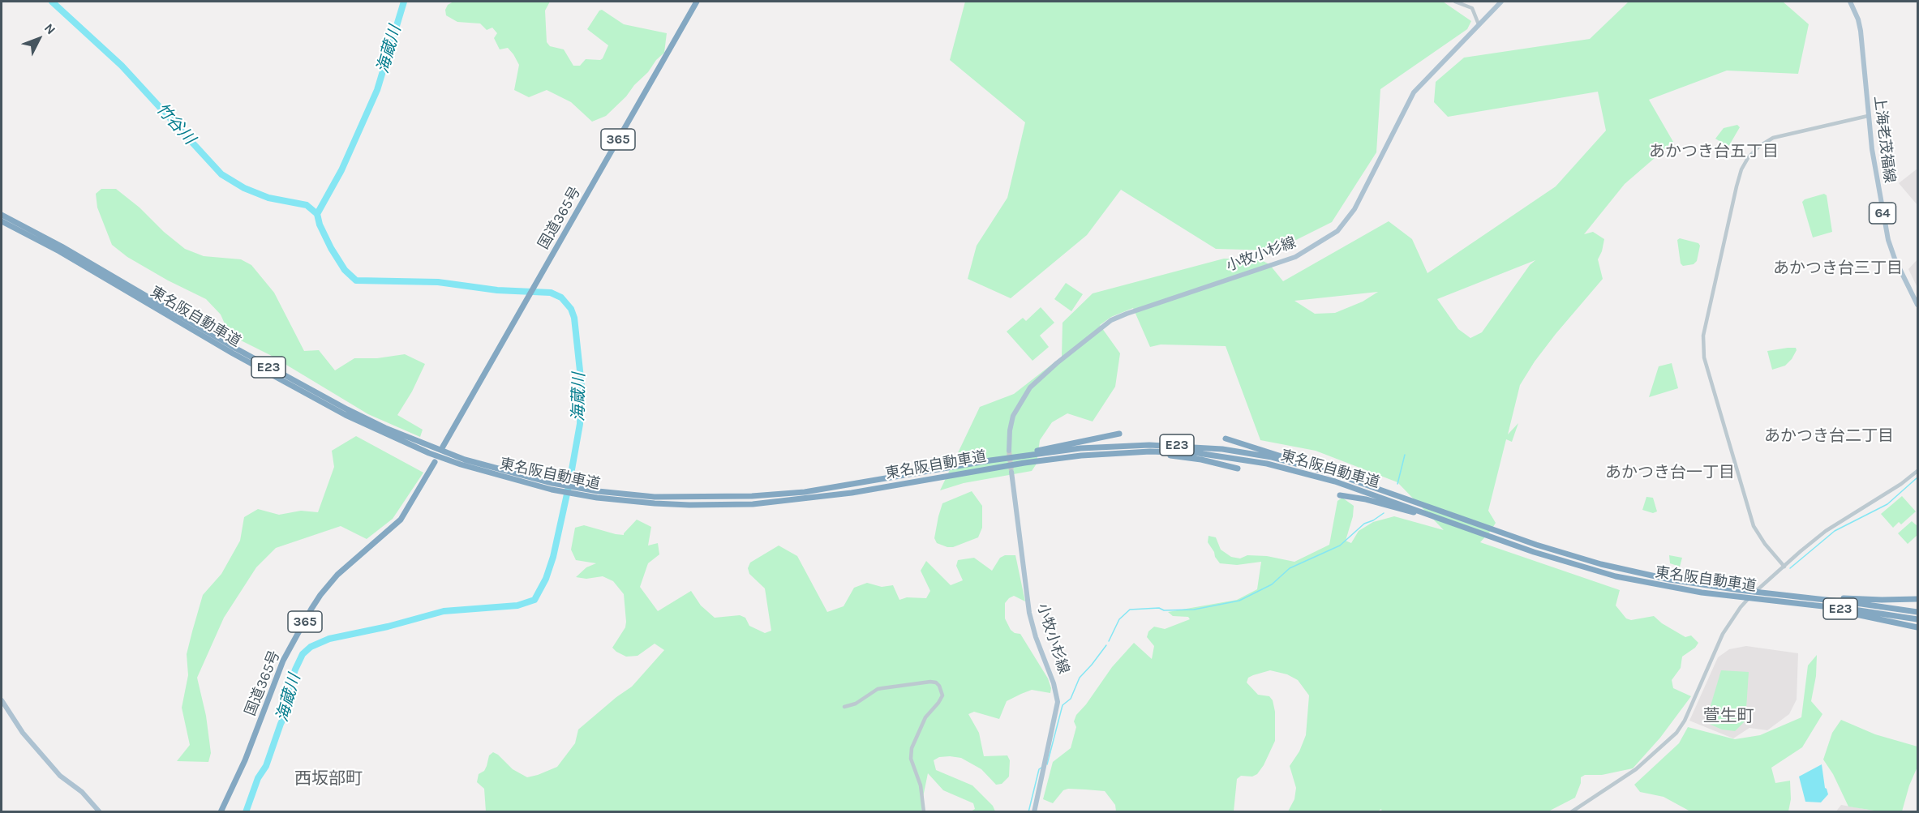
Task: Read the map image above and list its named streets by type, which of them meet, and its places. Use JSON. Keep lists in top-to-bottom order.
{
  "streets": {
    "highway": [
      "365",
      "国道365号",
      "東名阪自動車道",
      "E23"
    ],
    "main road": ["上海老茂福線", "64", "小牧小杉線"]
  },
  "districts": [
    "あかつき台五丁目",
    "あかつき台三丁目",
    "あかつき台二丁目",
    "あかつき台一丁目",
    "萱生町",
    "西坂部町"
  ],
  "water": ["海蔵川", "竹谷川"],
  "north": "top right"
}
